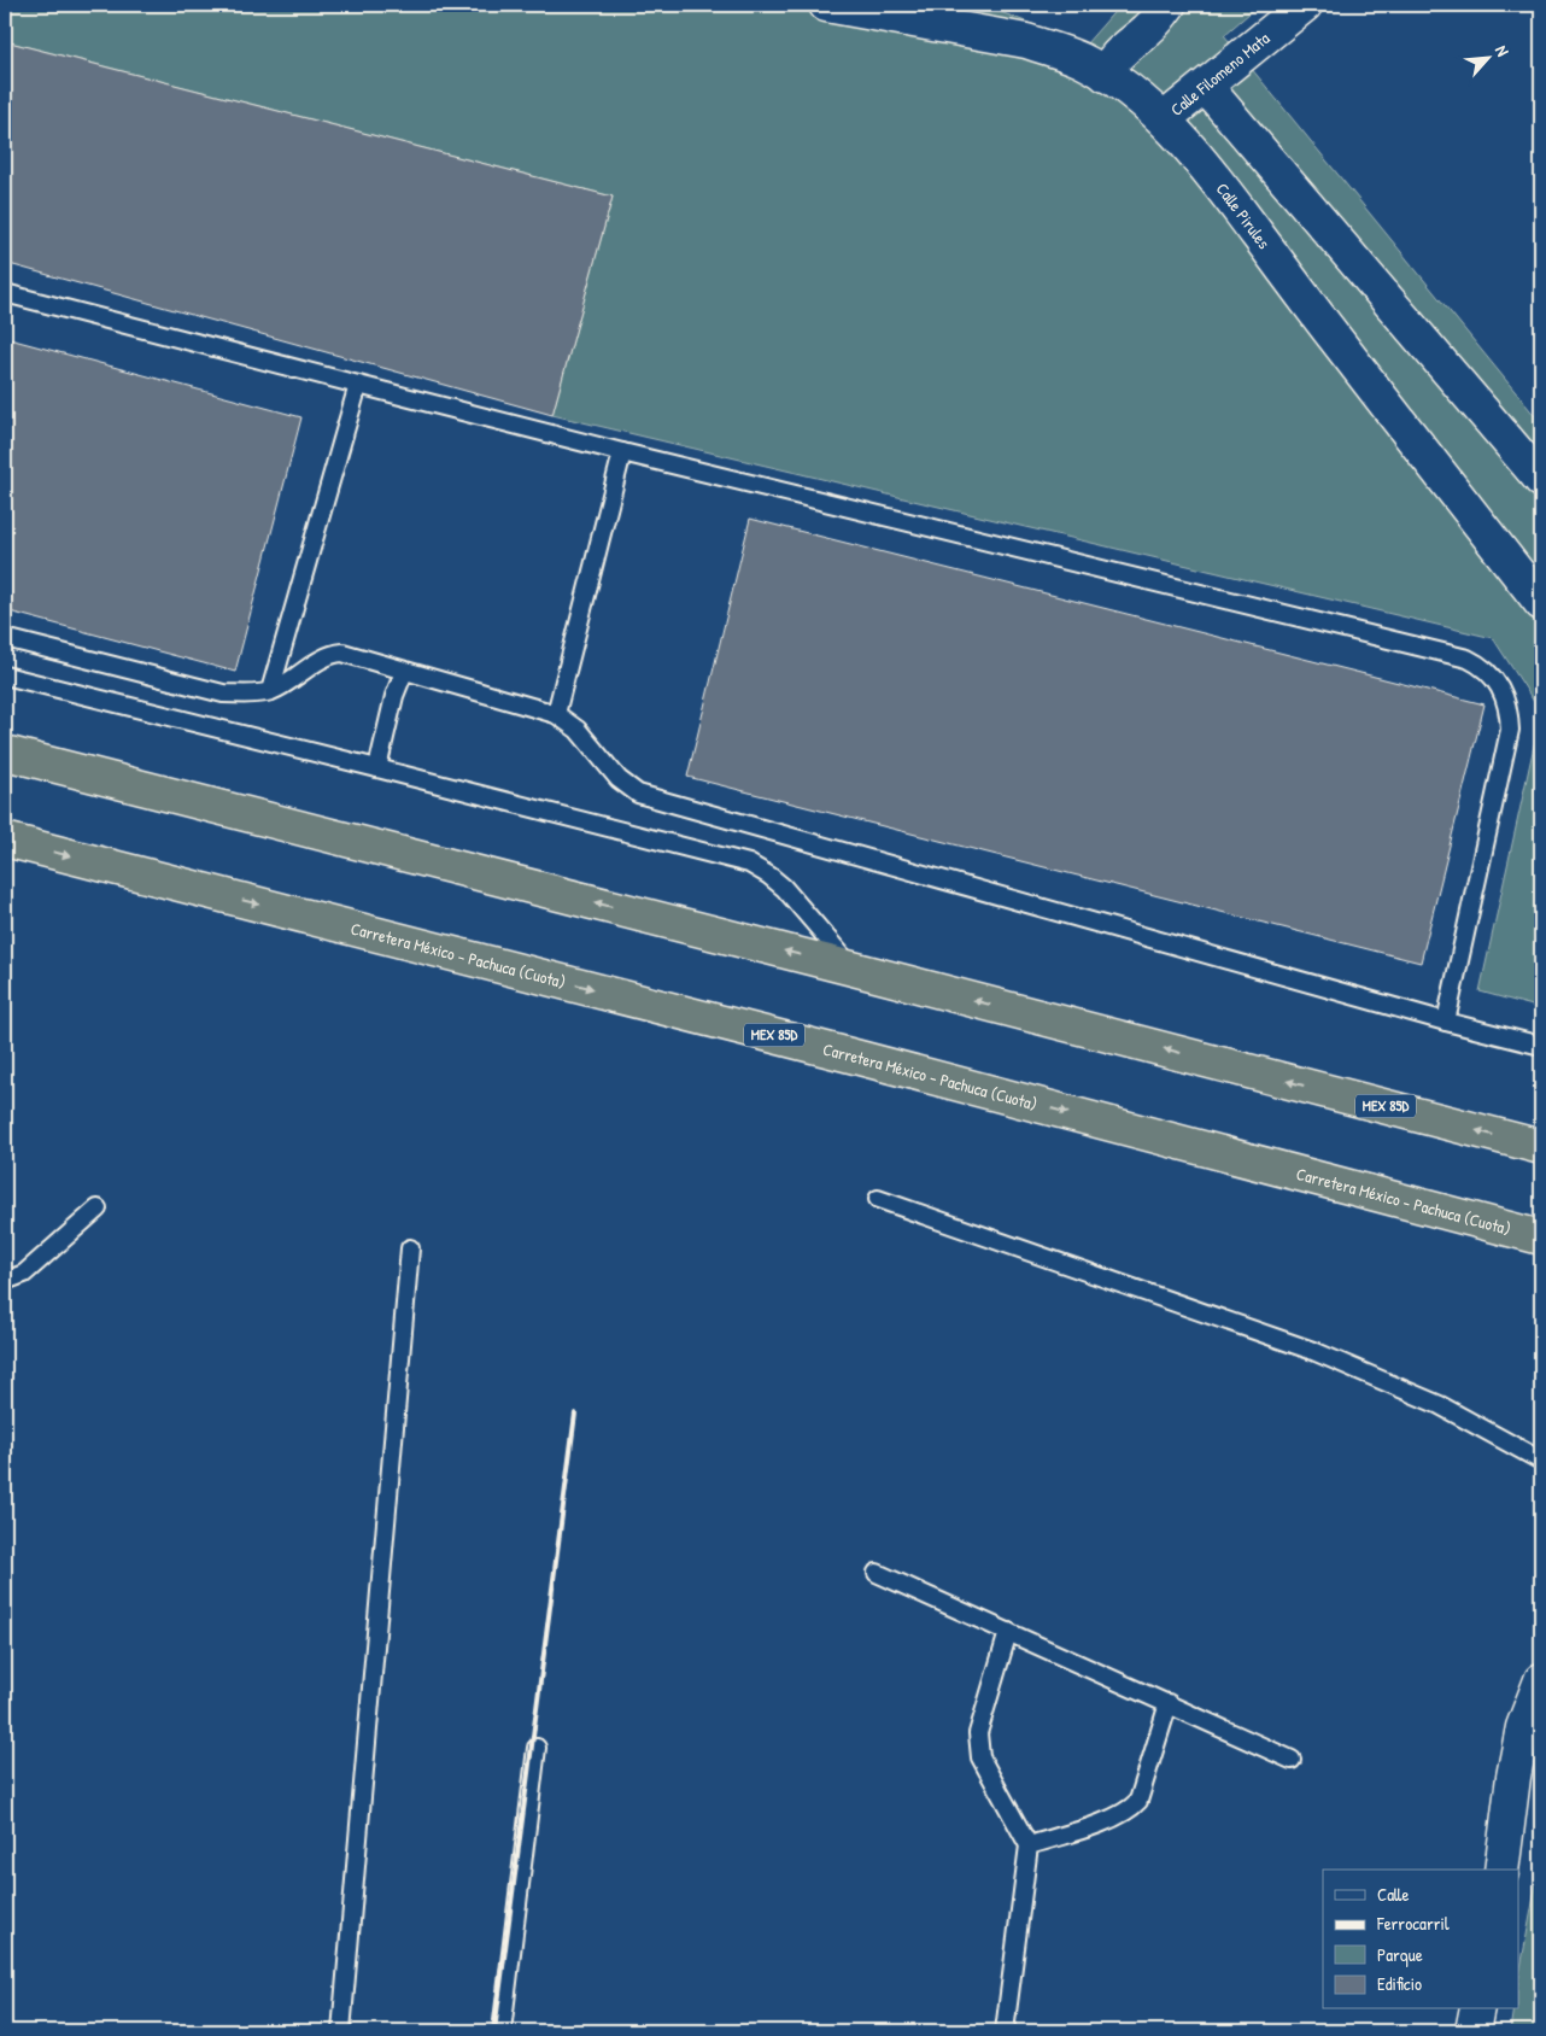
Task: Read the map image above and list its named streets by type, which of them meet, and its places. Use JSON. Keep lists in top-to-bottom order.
{
  "streets": {
    "highway": ["Carretera México - Pachuca (Cuota)", "MEX 85D"],
    "street": ["Calle Filomeno Mata", "Calle Pirules"]
  },
  "crossings": [
    ["Calle Filomeno Mata", "Calle Pirules"]
  ],
  "legend": [
    "Calle",
    "Ferrocarril",
    "Parque",
    "Edificio"
  ],
  "north": "top right"
}
